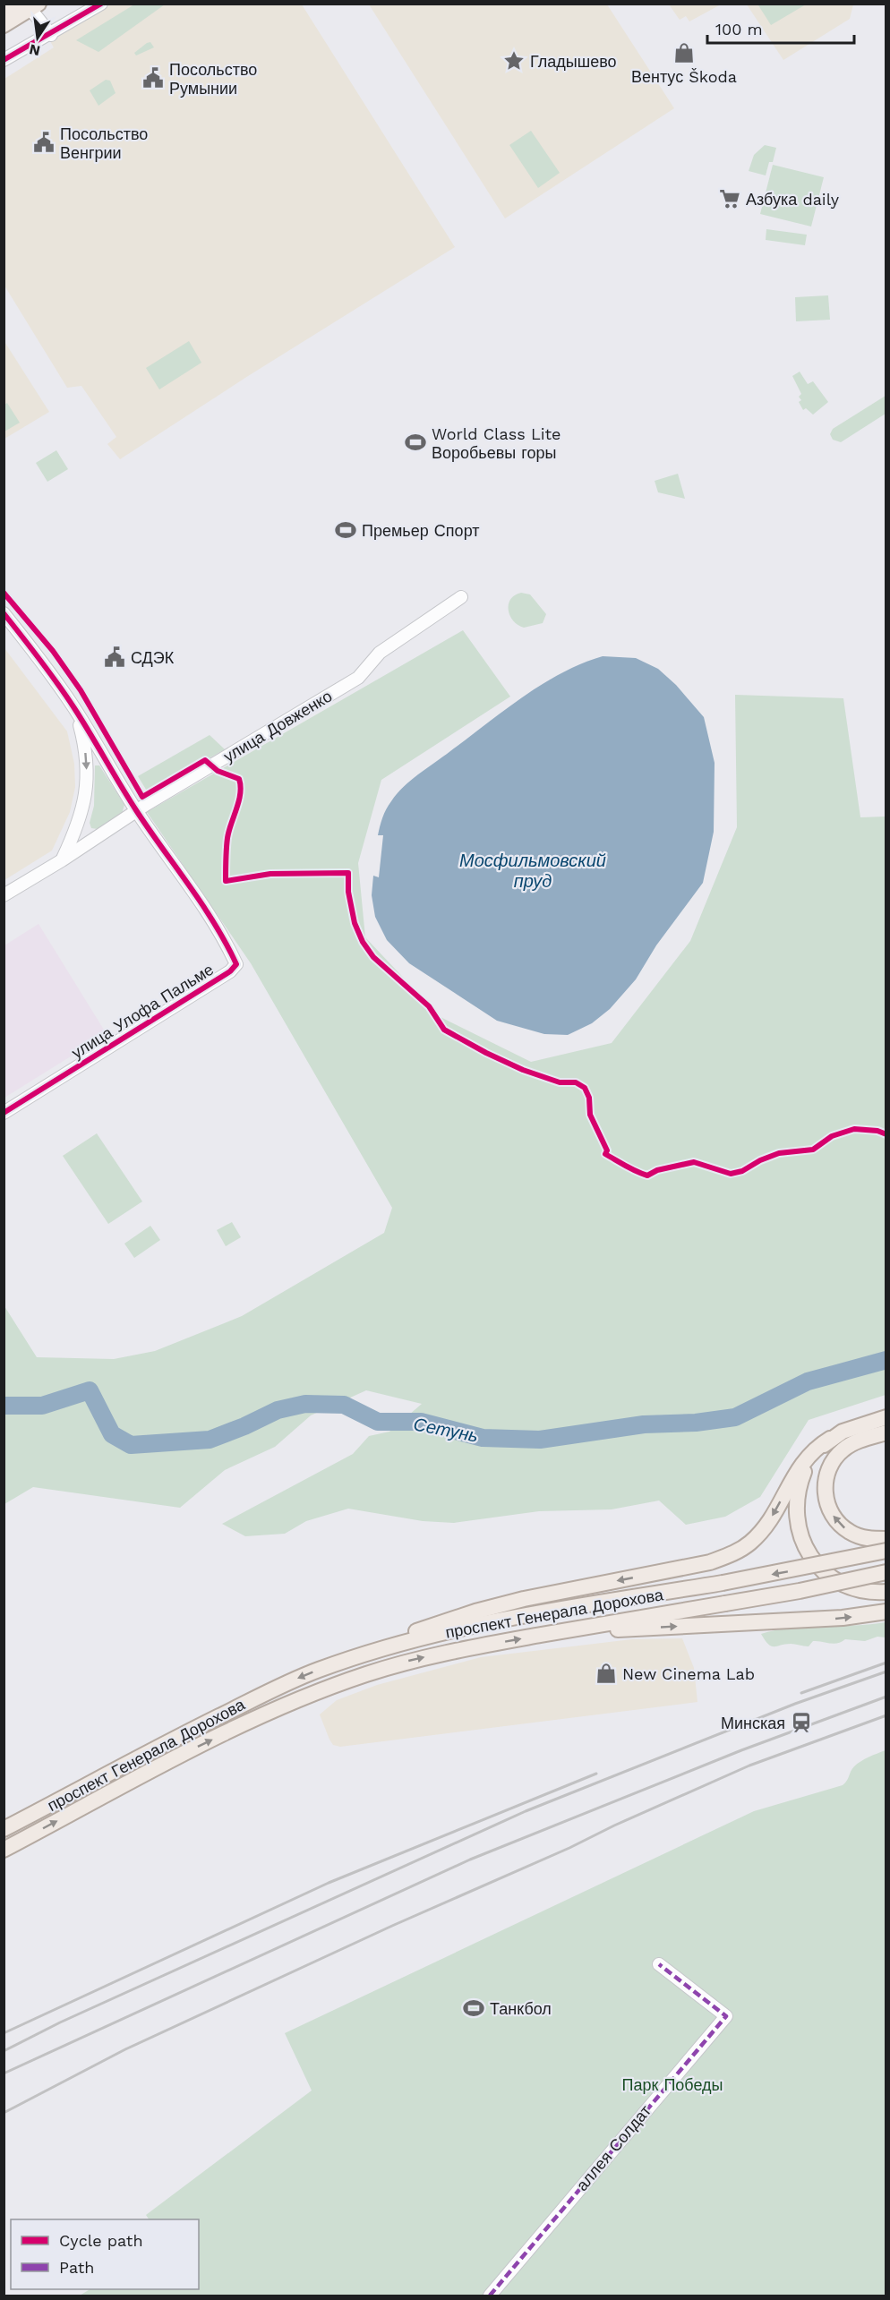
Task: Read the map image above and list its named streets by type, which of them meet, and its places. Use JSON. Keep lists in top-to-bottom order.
{
  "streets": {
    "main road": ["проспект Генерала Дорохова"],
    "street": ["улица Довженко", "улица Улофа Пальме", "аллея Солдат"]
  },
  "crossings": [
    ["улица Довженко", "улица Улофа Пальме"]
  ],
  "water": ["Мосфильмовский пруд", "Сетунь"],
  "parks": ["Парк Победы"],
  "places": {
    "shop": ["Вентус Škoda", "New Cinema Lab"],
    "place": ["Гладышево"],
    "public building": ["Посольство Румынии", "Посольство Венгрии", "СДЭК"],
    "supermarket": ["Азбука daily"],
    "sports": ["World Class Lite Воробьевы горы", "Премьер Спорт", "Танкбол"],
    "station": ["Минская"]
  },
  "legend": ["Cycle path", "Path"],
  "scale_bar": "100 m",
  "north": "bottom"
}
